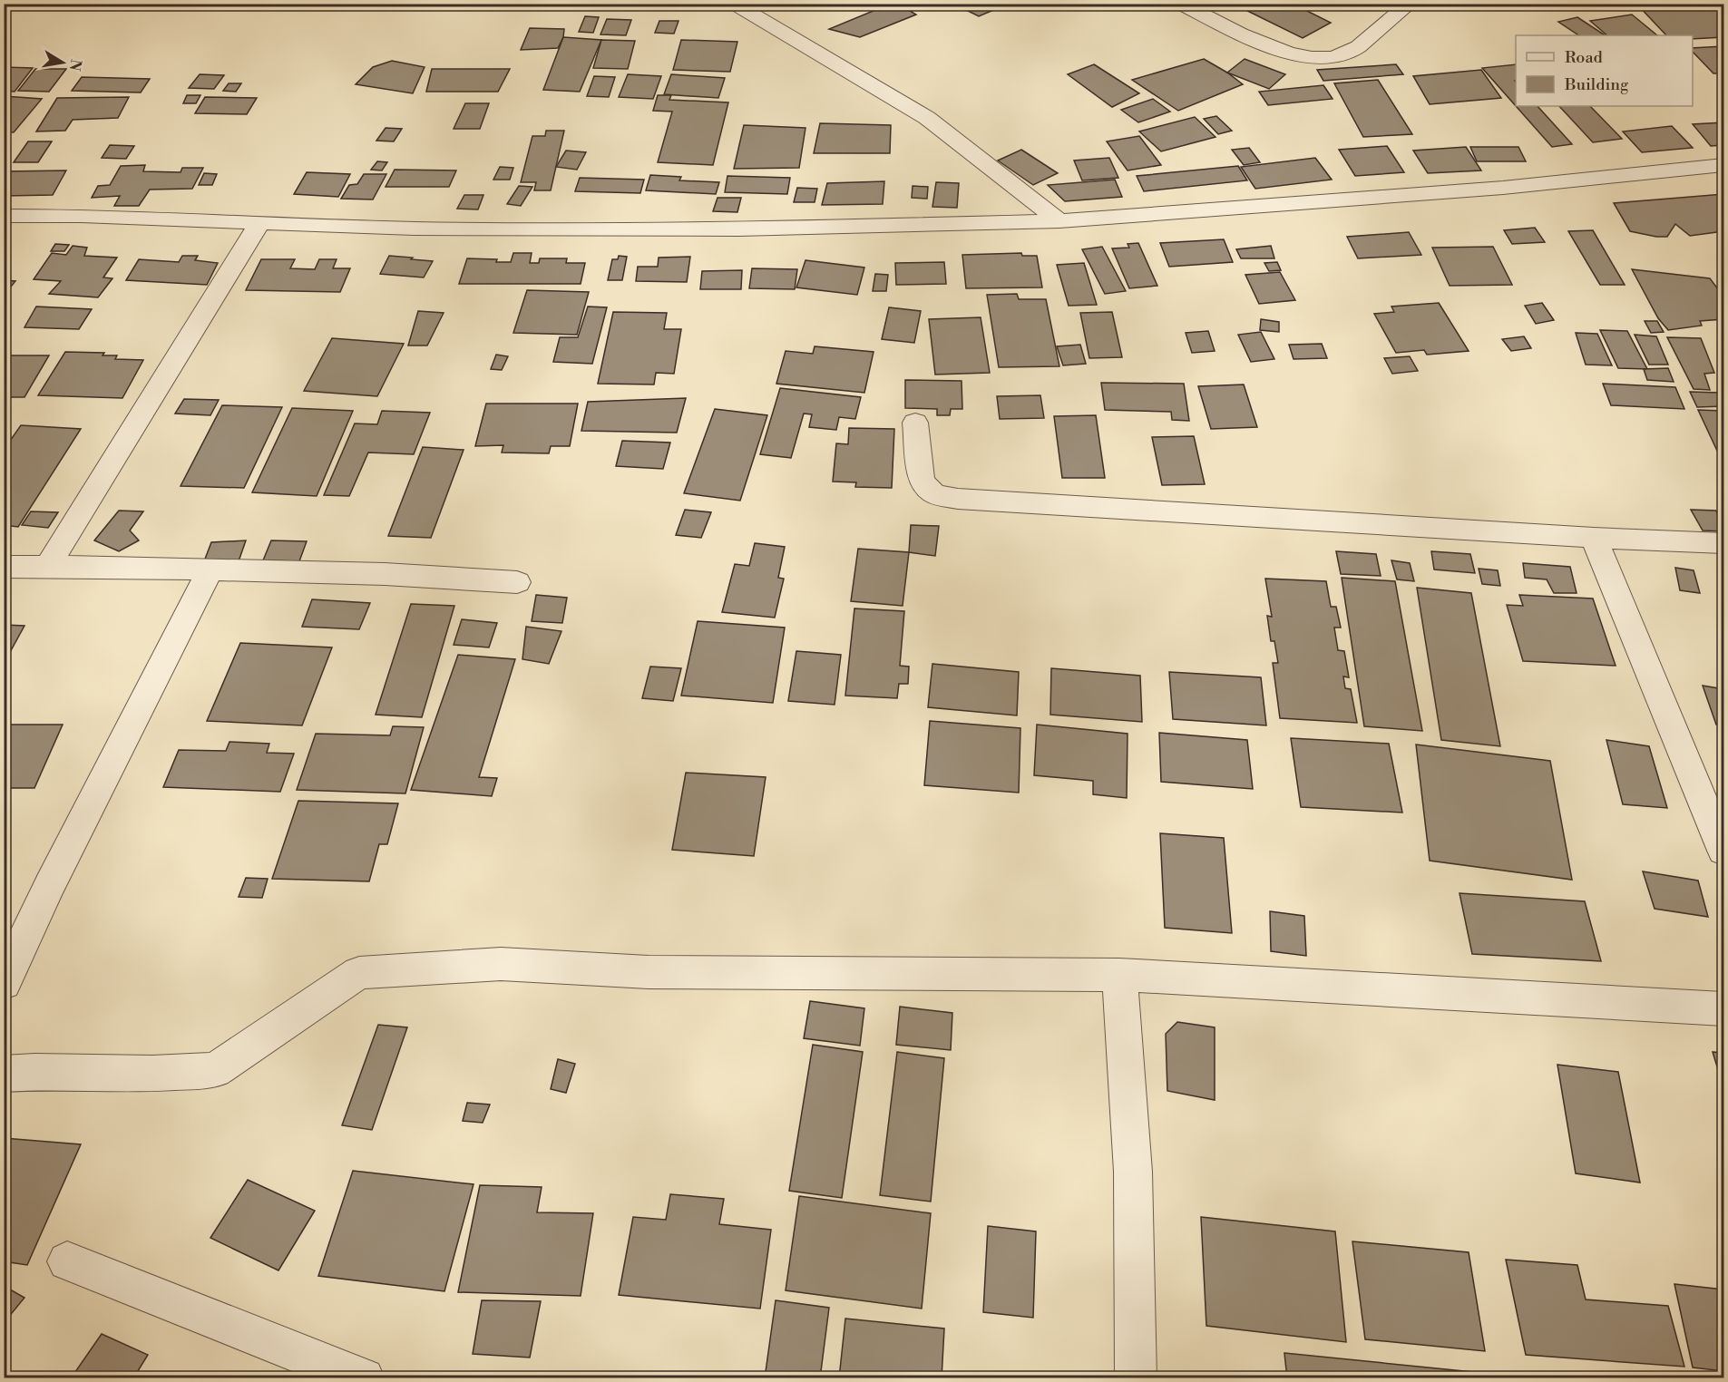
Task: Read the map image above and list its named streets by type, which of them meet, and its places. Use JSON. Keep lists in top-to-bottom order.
{
  "legend": ["Road", "Building"],
  "north": "right"
}
